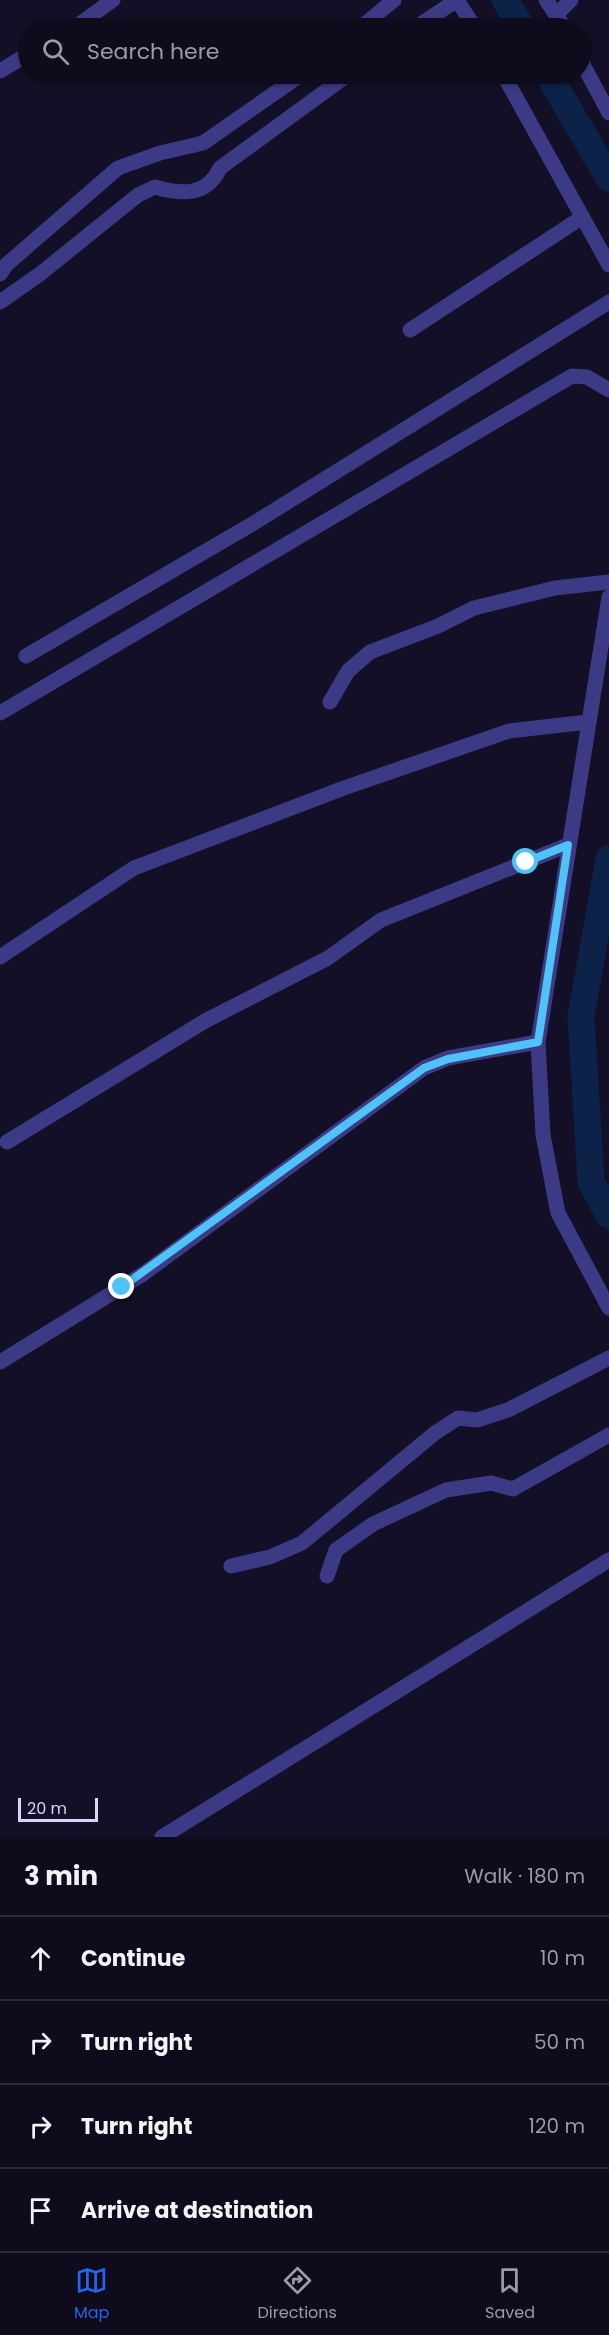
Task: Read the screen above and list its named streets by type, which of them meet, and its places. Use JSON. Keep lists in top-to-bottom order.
{
  "scale_bar": "20 m",
  "page": {
    "search": "Search here",
    "scale": "20 m",
    "heading": ["3 min", "Walk · 180 m"],
    "list": [
      ["Continue", "10 m"],
      ["Turn right", "50 m"],
      ["Turn right", "120 m"],
      "Arrive at destination"
    ],
    "nav": ["Map", "Directions", "Saved"]
  }
}
